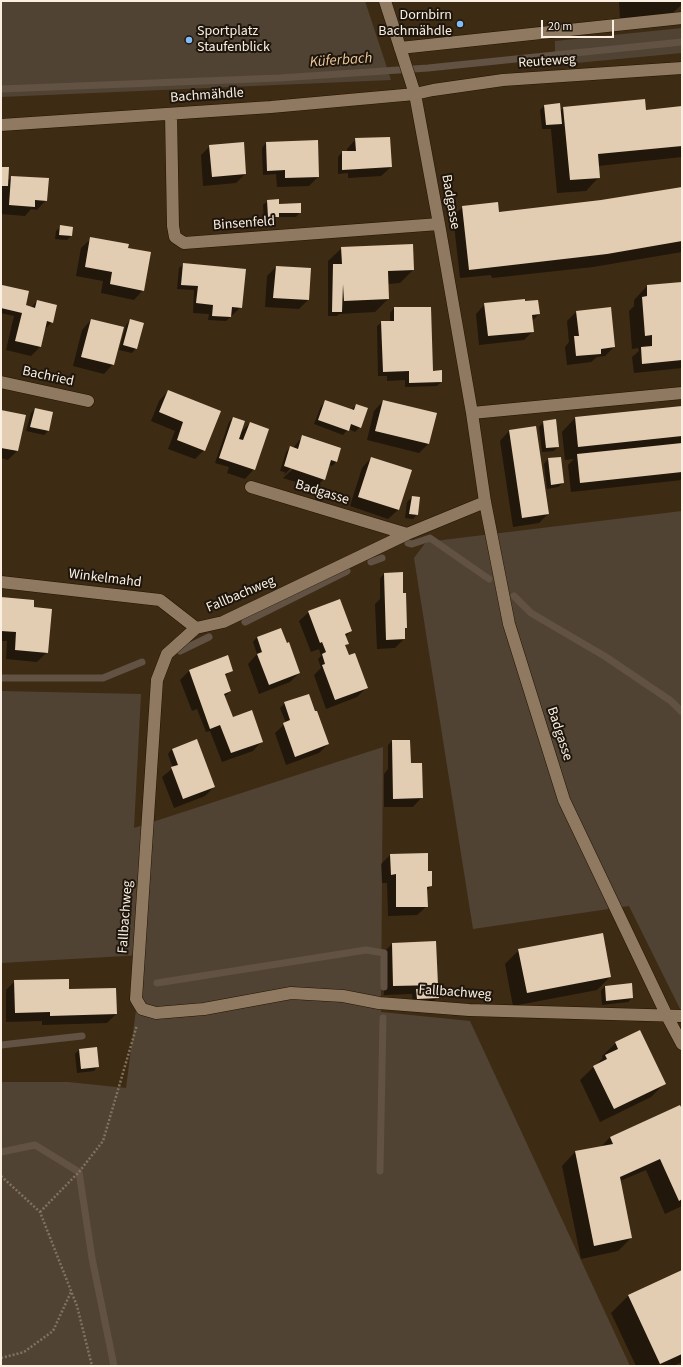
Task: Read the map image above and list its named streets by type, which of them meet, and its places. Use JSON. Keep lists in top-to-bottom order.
{
  "streets": {
    "street": [
      "Reuteweg",
      "Bachmähdle",
      "Badgasse",
      "Binsenfeld",
      "Bachried",
      "Winkelmahd",
      "Fallbachweg"
    ]
  },
  "crossings": [
    ["Reuteweg", "Bachmähdle"],
    ["Reuteweg", "Badgasse"],
    ["Bachmähdle", "Badgasse"],
    ["Bachmähdle", "Binsenfeld"],
    ["Badgasse", "Binsenfeld"],
    ["Badgasse", "Fallbachweg"],
    ["Winkelmahd", "Fallbachweg"]
  ],
  "water": ["Küferbach"],
  "places": ["Dornbirn Bachmähdle", "Sportplatz Staufenblick"],
  "scale_bar": "20 m"
}
